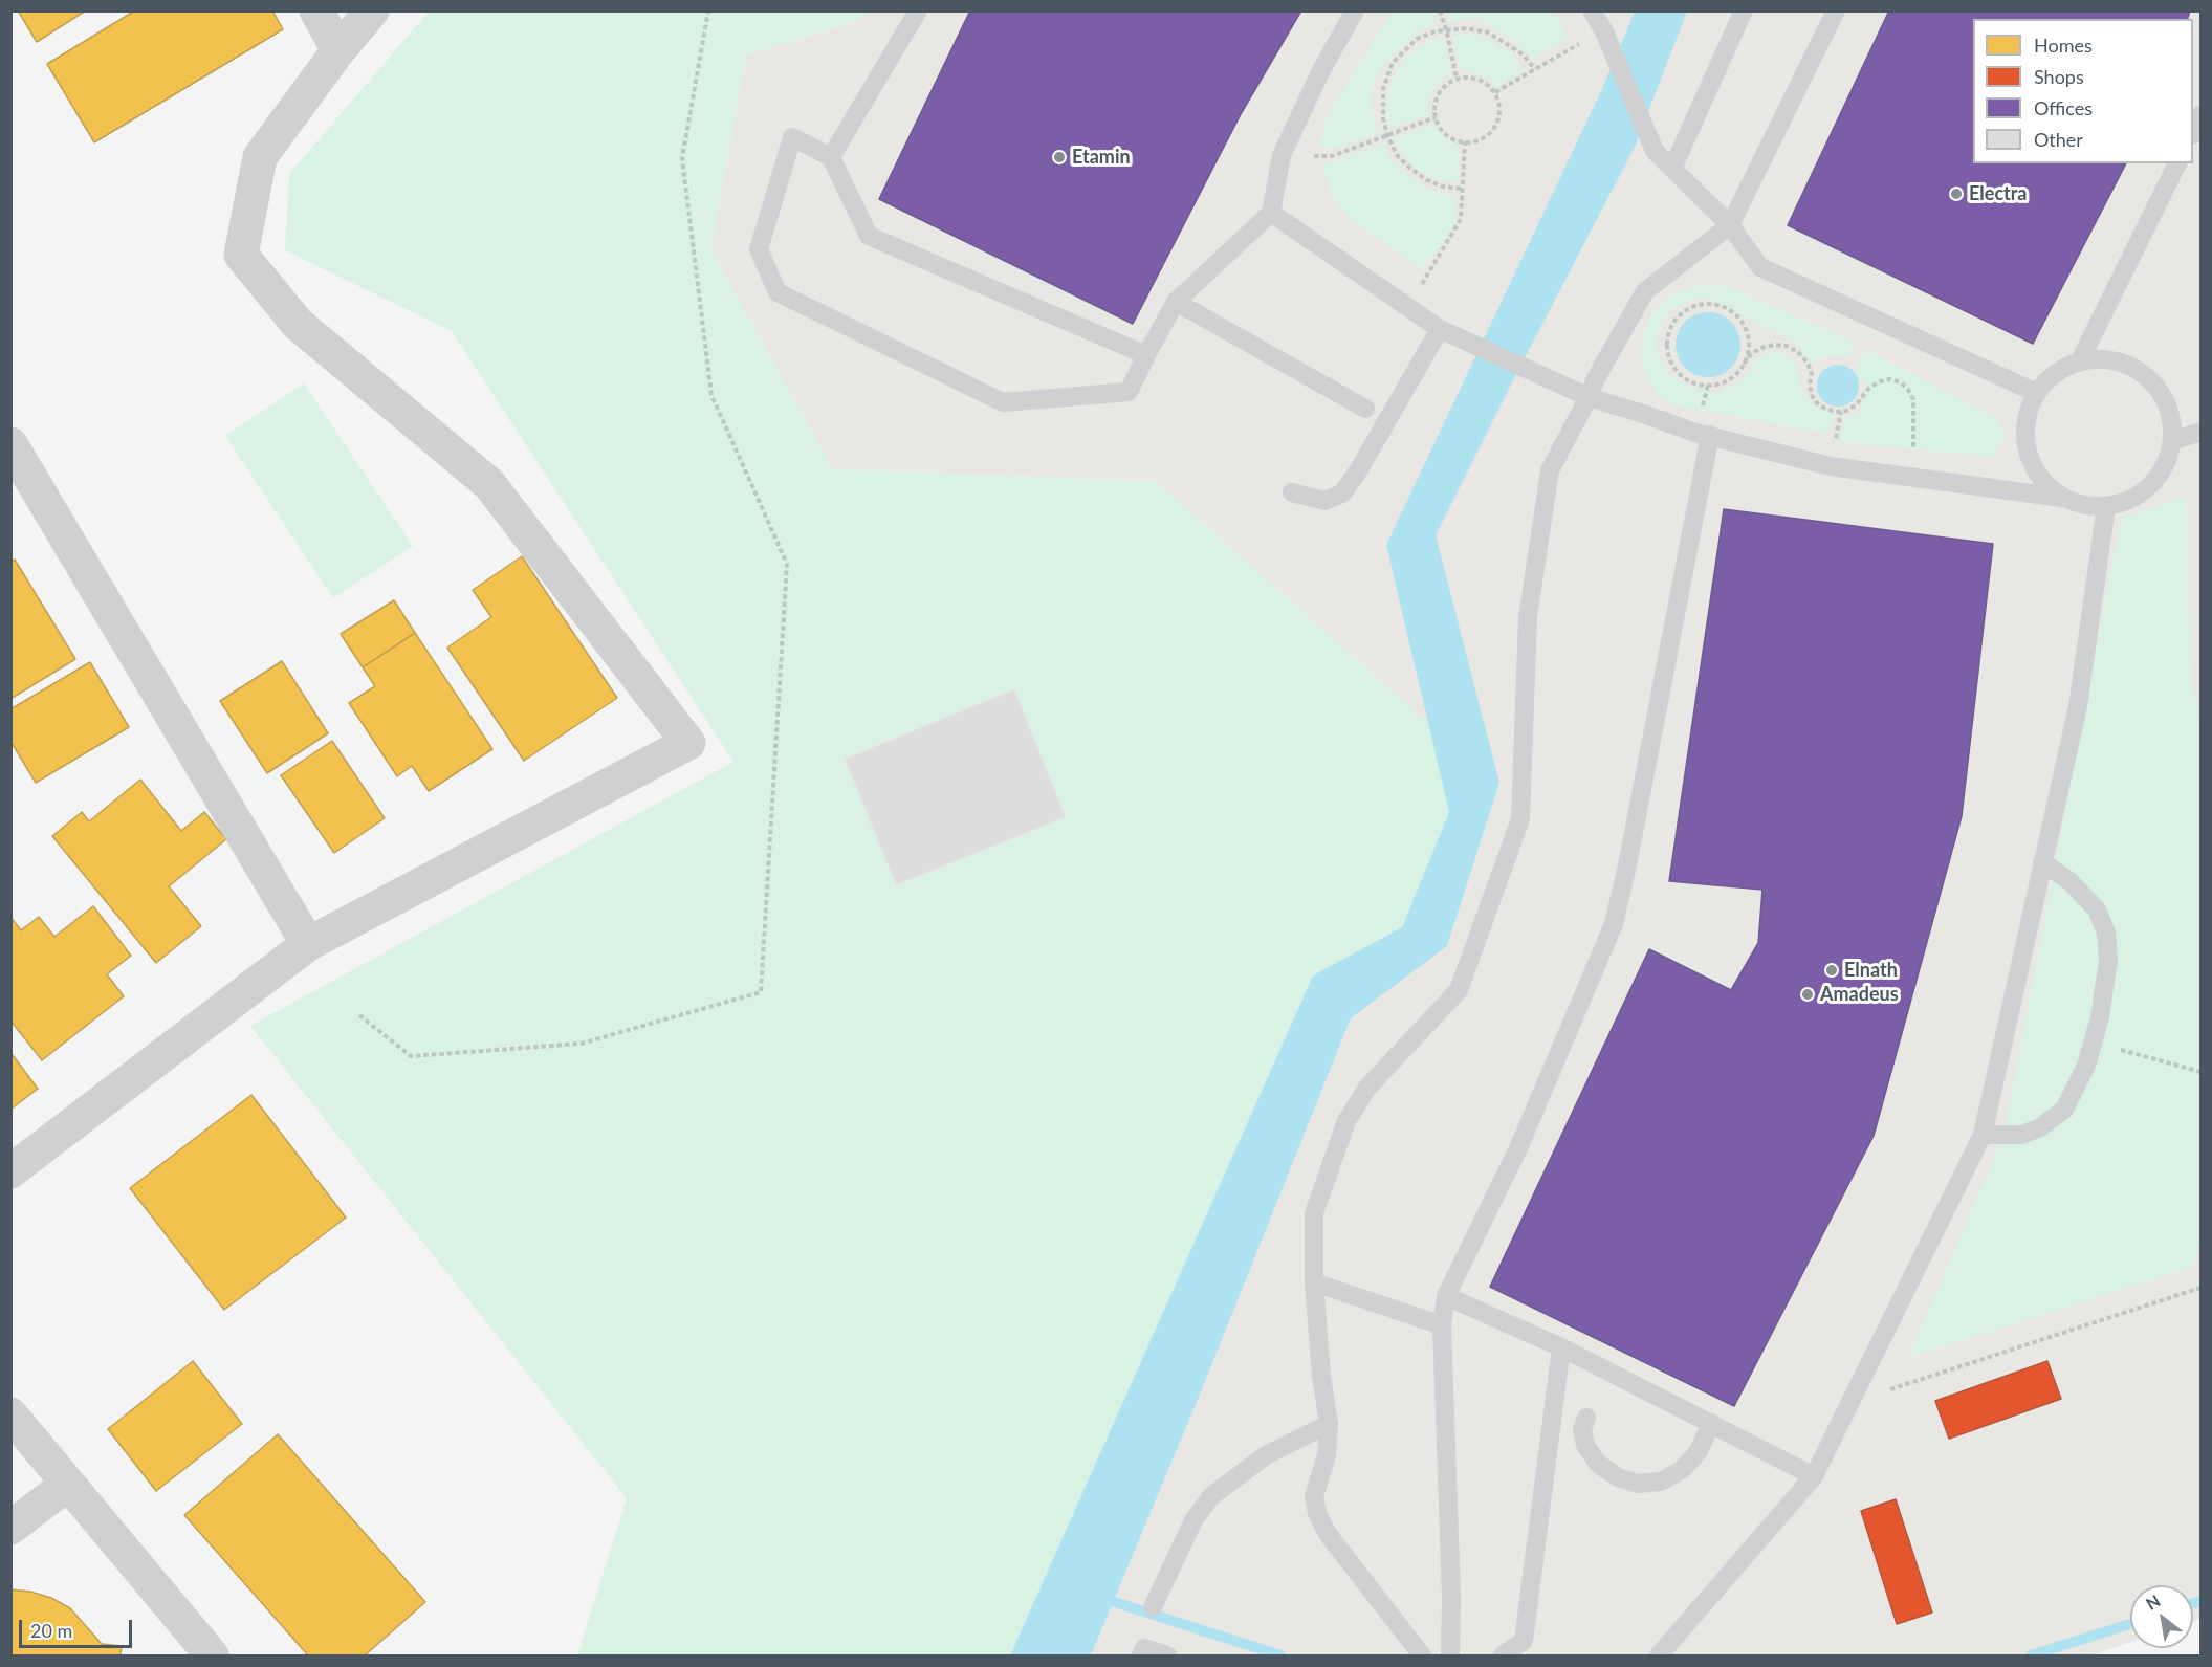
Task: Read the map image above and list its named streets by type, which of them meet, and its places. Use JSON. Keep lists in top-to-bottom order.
{
  "places": [
    "Etamin",
    "Electra",
    "Elnath",
    "Amadeus"
  ],
  "legend": [
    "Homes",
    "Shops",
    "Offices",
    "Other"
  ],
  "scale_bar": "20 m",
  "north": "top left"
}
